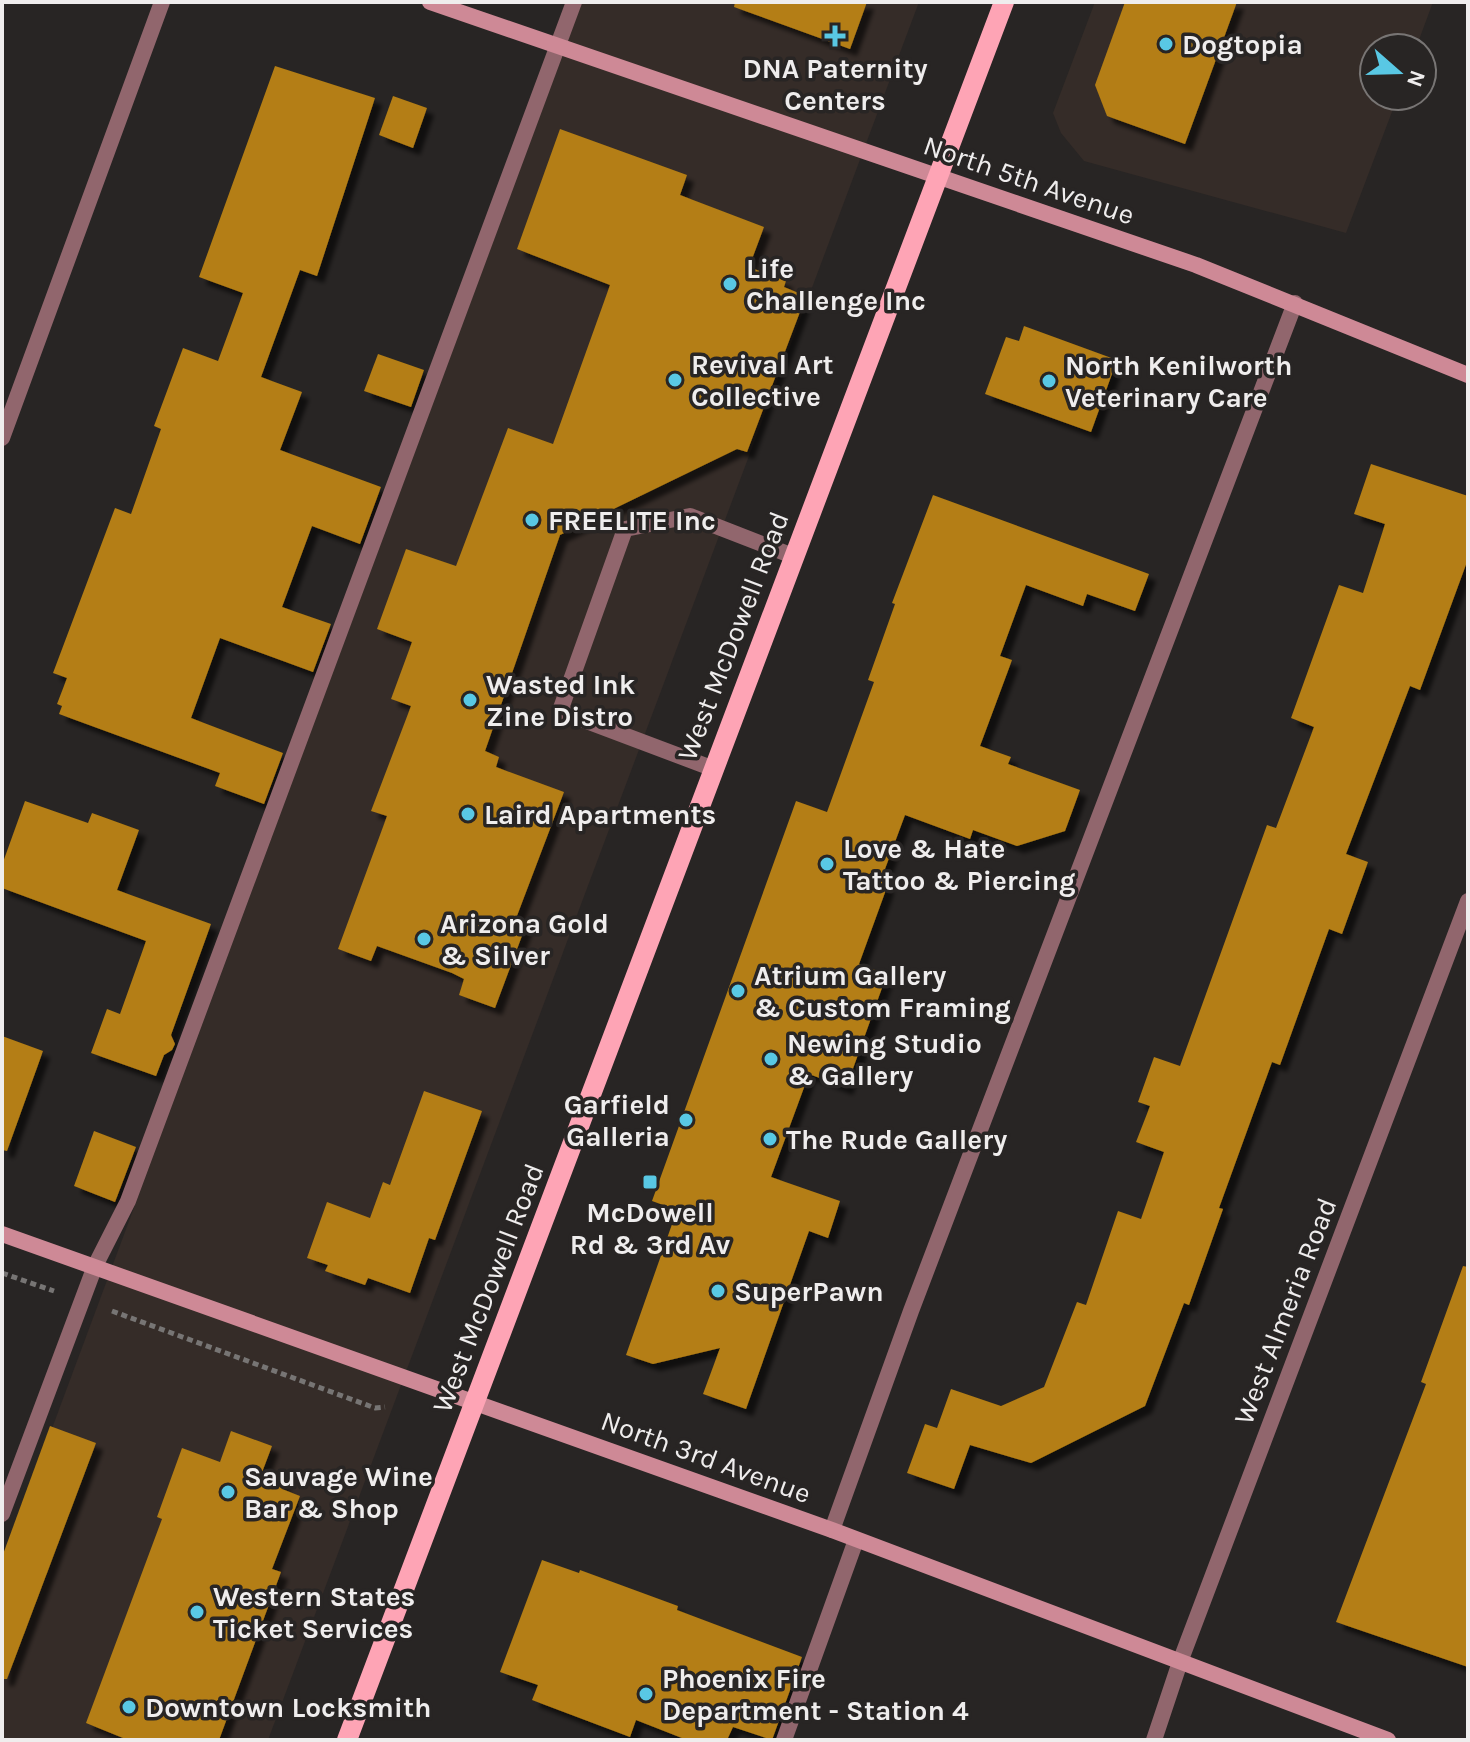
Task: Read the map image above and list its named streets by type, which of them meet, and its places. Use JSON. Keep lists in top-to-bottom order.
{
  "streets": {
    "main road": ["West McDowell Road"],
    "street": ["North 5th Avenue", "West Almeria Road", "North 3rd Avenue"]
  },
  "crossings": [
    ["North 5th Avenue", "West McDowell Road"],
    ["West McDowell Road", "North 3rd Avenue"],
    ["West Almeria Road", "North 3rd Avenue"]
  ],
  "places": {
    "health": ["DNA Paternity Centers"],
    "other": [
      "Dogtopia",
      "Life Challenge Inc",
      "Revival Art Collective",
      "North Kenilworth Veterinary Care",
      "FREELITE Inc",
      "Wasted Ink Zine Distro",
      "Laird Apartments",
      "Love & Hate Tattoo & Piercing",
      "Arizona Gold & Silver",
      "Atrium Gallery & Custom Framing",
      "Newing Studio & Gallery",
      "Garfield Galleria",
      "The Rude Gallery",
      "SuperPawn",
      "Sauvage Wine Bar & Shop",
      "Western States Ticket Services",
      "Phoenix Fire Department - Station 4",
      "Downtown Locksmith"
    ],
    "transit": ["McDowell Rd & 3rd Av"]
  },
  "north": "right"
}
